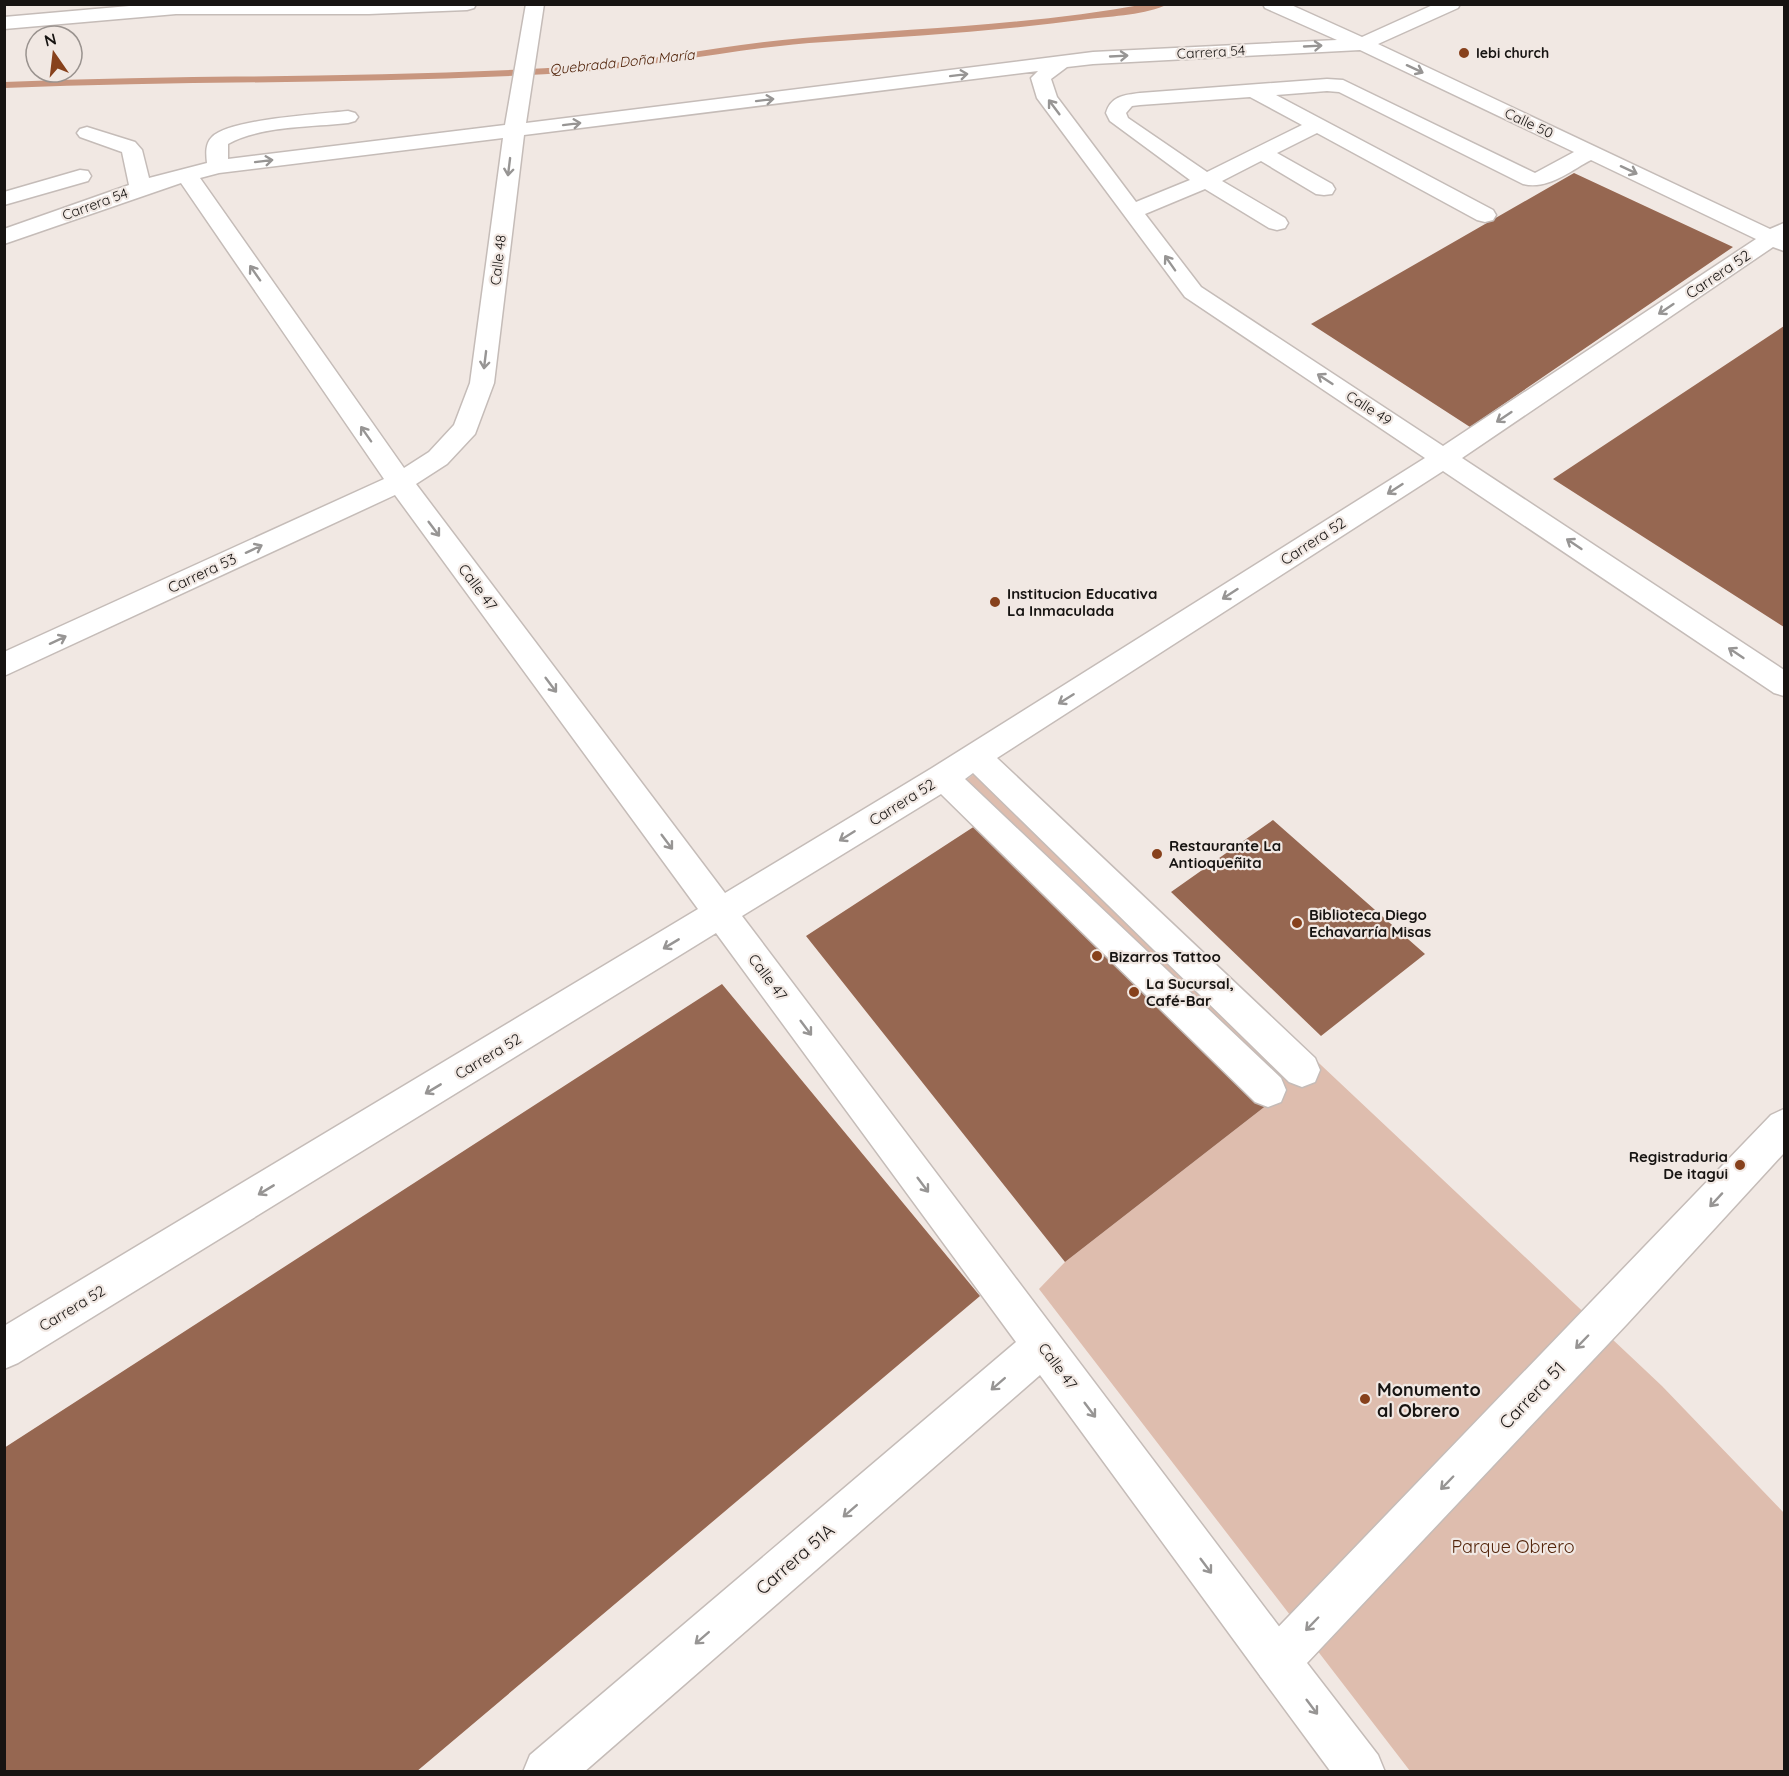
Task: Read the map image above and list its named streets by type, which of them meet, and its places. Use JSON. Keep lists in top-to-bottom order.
{
  "streets": {
    "street": [
      "Carrera 54",
      "Calle 50",
      "Calle 48",
      "Carrera 52",
      "Calle 49",
      "Carrera 53",
      "Calle 47",
      "Carrera 51",
      "Carrera 51A"
    ]
  },
  "crossings": [
    ["Carrera 54", "Calle 50"],
    ["Carrera 54", "Calle 48"],
    ["Carrera 54", "Calle 49"],
    ["Carrera 54", "Calle 47"],
    ["Calle 50", "Carrera 52"],
    ["Calle 48", "Carrera 53"],
    ["Calle 48", "Calle 47"],
    ["Carrera 52", "Calle 49"],
    ["Carrera 52", "Calle 47"],
    ["Carrera 53", "Calle 47"],
    ["Calle 47", "Carrera 51"],
    ["Calle 47", "Carrera 51A"]
  ],
  "one_way": [
    "Calle 48",
    "Carrera 52",
    "Carrera 53",
    "Carrera 51",
    "Carrera 51A"
  ],
  "water": ["Quebrada Doña María"],
  "parks": ["Parque Obrero"],
  "places": [
    "Iebi church",
    "Institucion Educativa La Inmaculada",
    "Restaurante La Antioqueñita",
    "Biblioteca Diego Echavarría Misas",
    "Bizarros Tattoo",
    "La Sucursal, Café-Bar",
    "Registraduria De itagui",
    "Monumento al Obrero"
  ],
  "north": "top"
}
